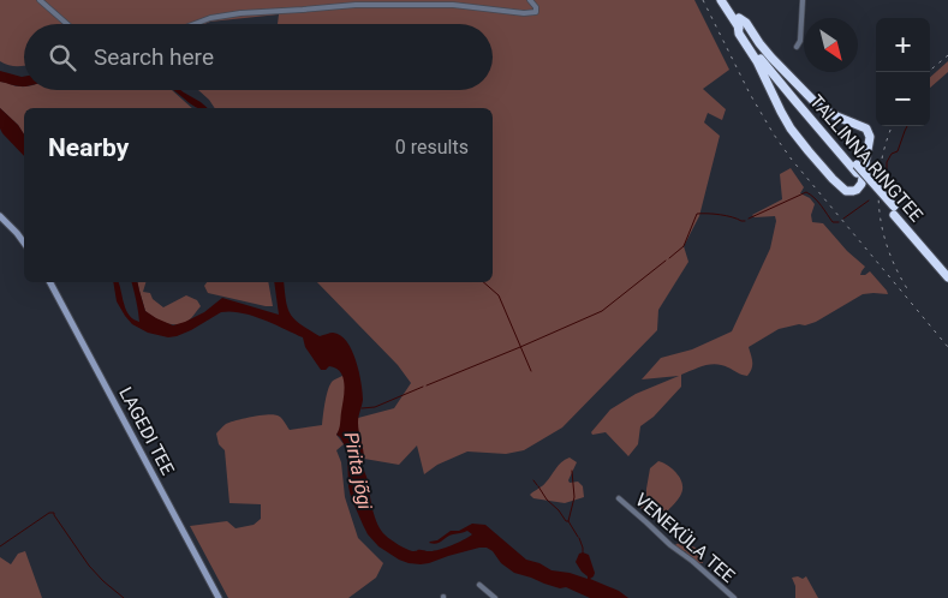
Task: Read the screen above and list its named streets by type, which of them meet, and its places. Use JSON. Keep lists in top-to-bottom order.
{
  "streets": {
    "highway": ["TALLINNA RINGTEE"],
    "street": ["LAGEDI TEE", "VENEKÜLA TEE"]
  },
  "water": ["Pirita jõgi"],
  "north": "bottom right",
  "page": {
    "map_buttons": ["+", "−"],
    "search": "Search here",
    "heading": ["Nearby", "0 results"]
  }
}
